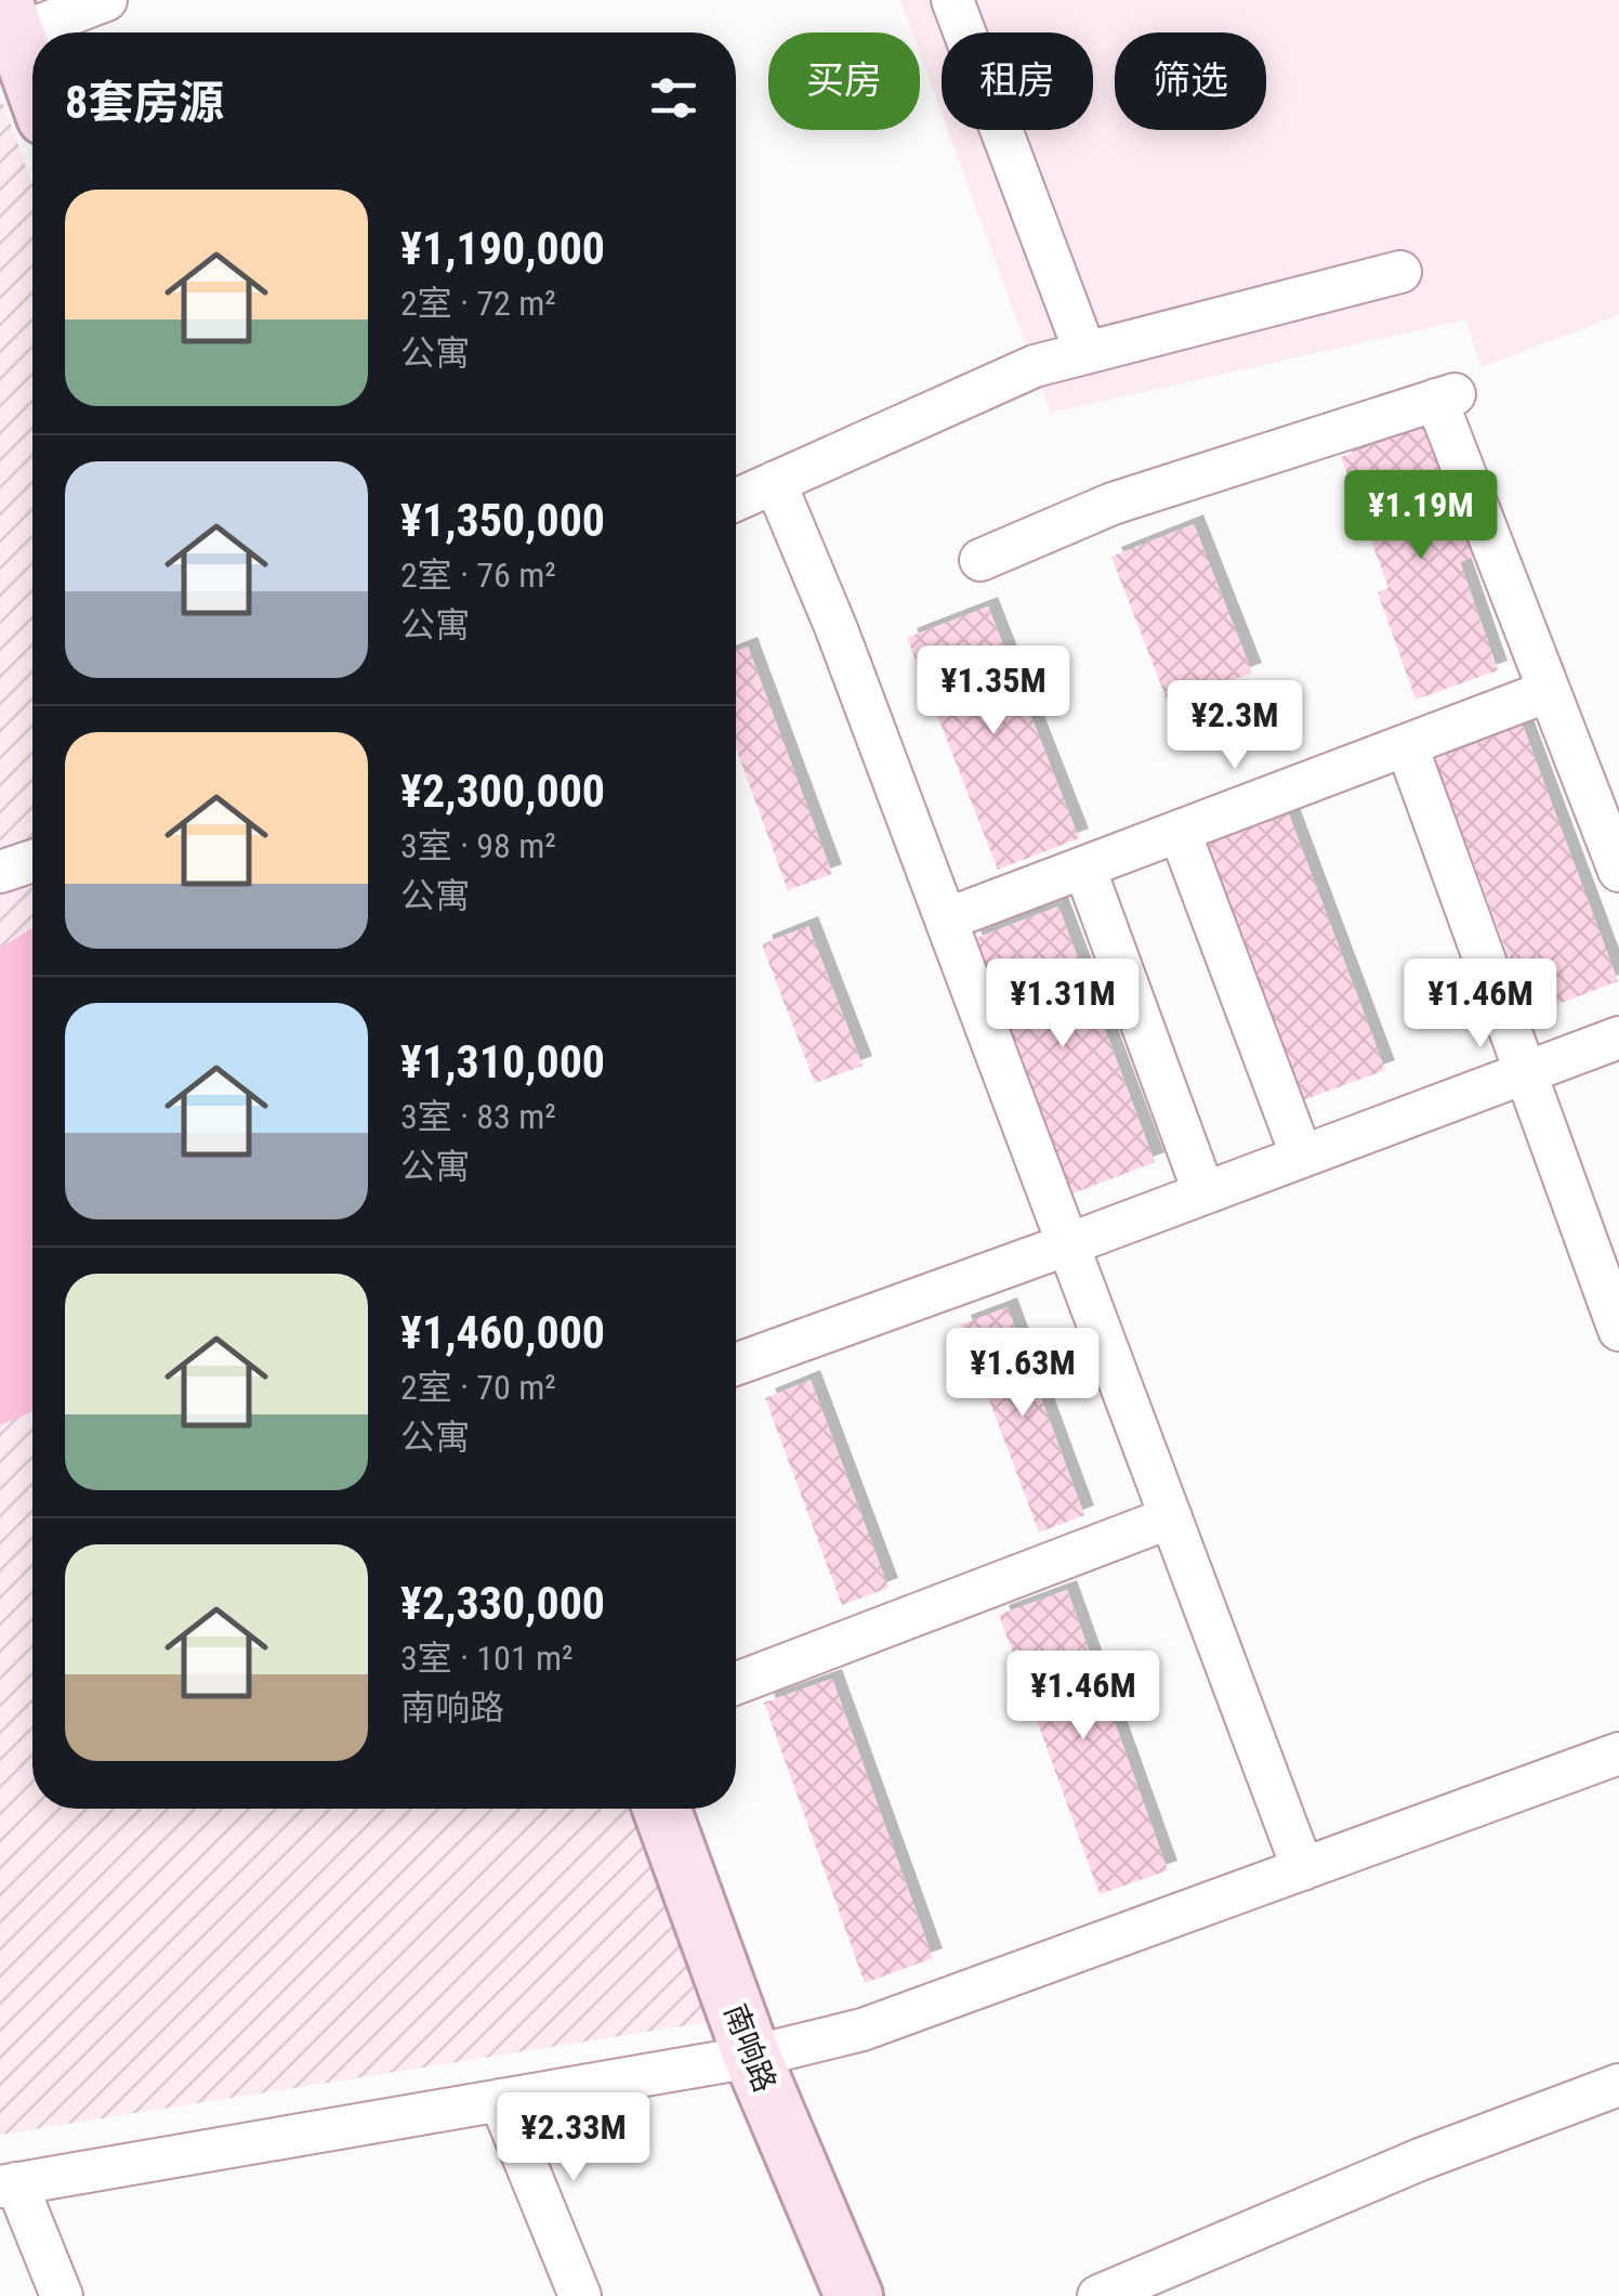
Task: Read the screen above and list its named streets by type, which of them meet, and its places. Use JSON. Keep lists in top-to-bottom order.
{
  "streets": {
    "street": ["南响路"]
  },
  "page": {
    "chip": ["买房", "租房", "筛选"],
    "heading": "8套房源",
    "list": [
      {
        "name": "¥1,190,000",
        "note": "2室 · 72 m² · 公寓"
      },
      {
        "name": "¥1,350,000",
        "note": "2室 · 76 m² · 公寓"
      },
      {
        "name": "¥2,300,000",
        "note": "3室 · 98 m² · 公寓"
      },
      {
        "name": "¥1,310,000",
        "note": "3室 · 83 m² · 公寓"
      },
      {
        "name": "¥1,460,000",
        "note": "2室 · 70 m² · 公寓"
      },
      {
        "name": "¥2,330,000",
        "note": "3室 · 101 m² · 南响路"
      }
    ],
    "price": [
      "¥1.19M",
      "¥1.35M",
      "¥2.3M",
      "¥1.31M",
      "¥1.46M",
      "¥1.63M",
      "¥1.46M",
      "¥2.33M"
    ]
  }
}
